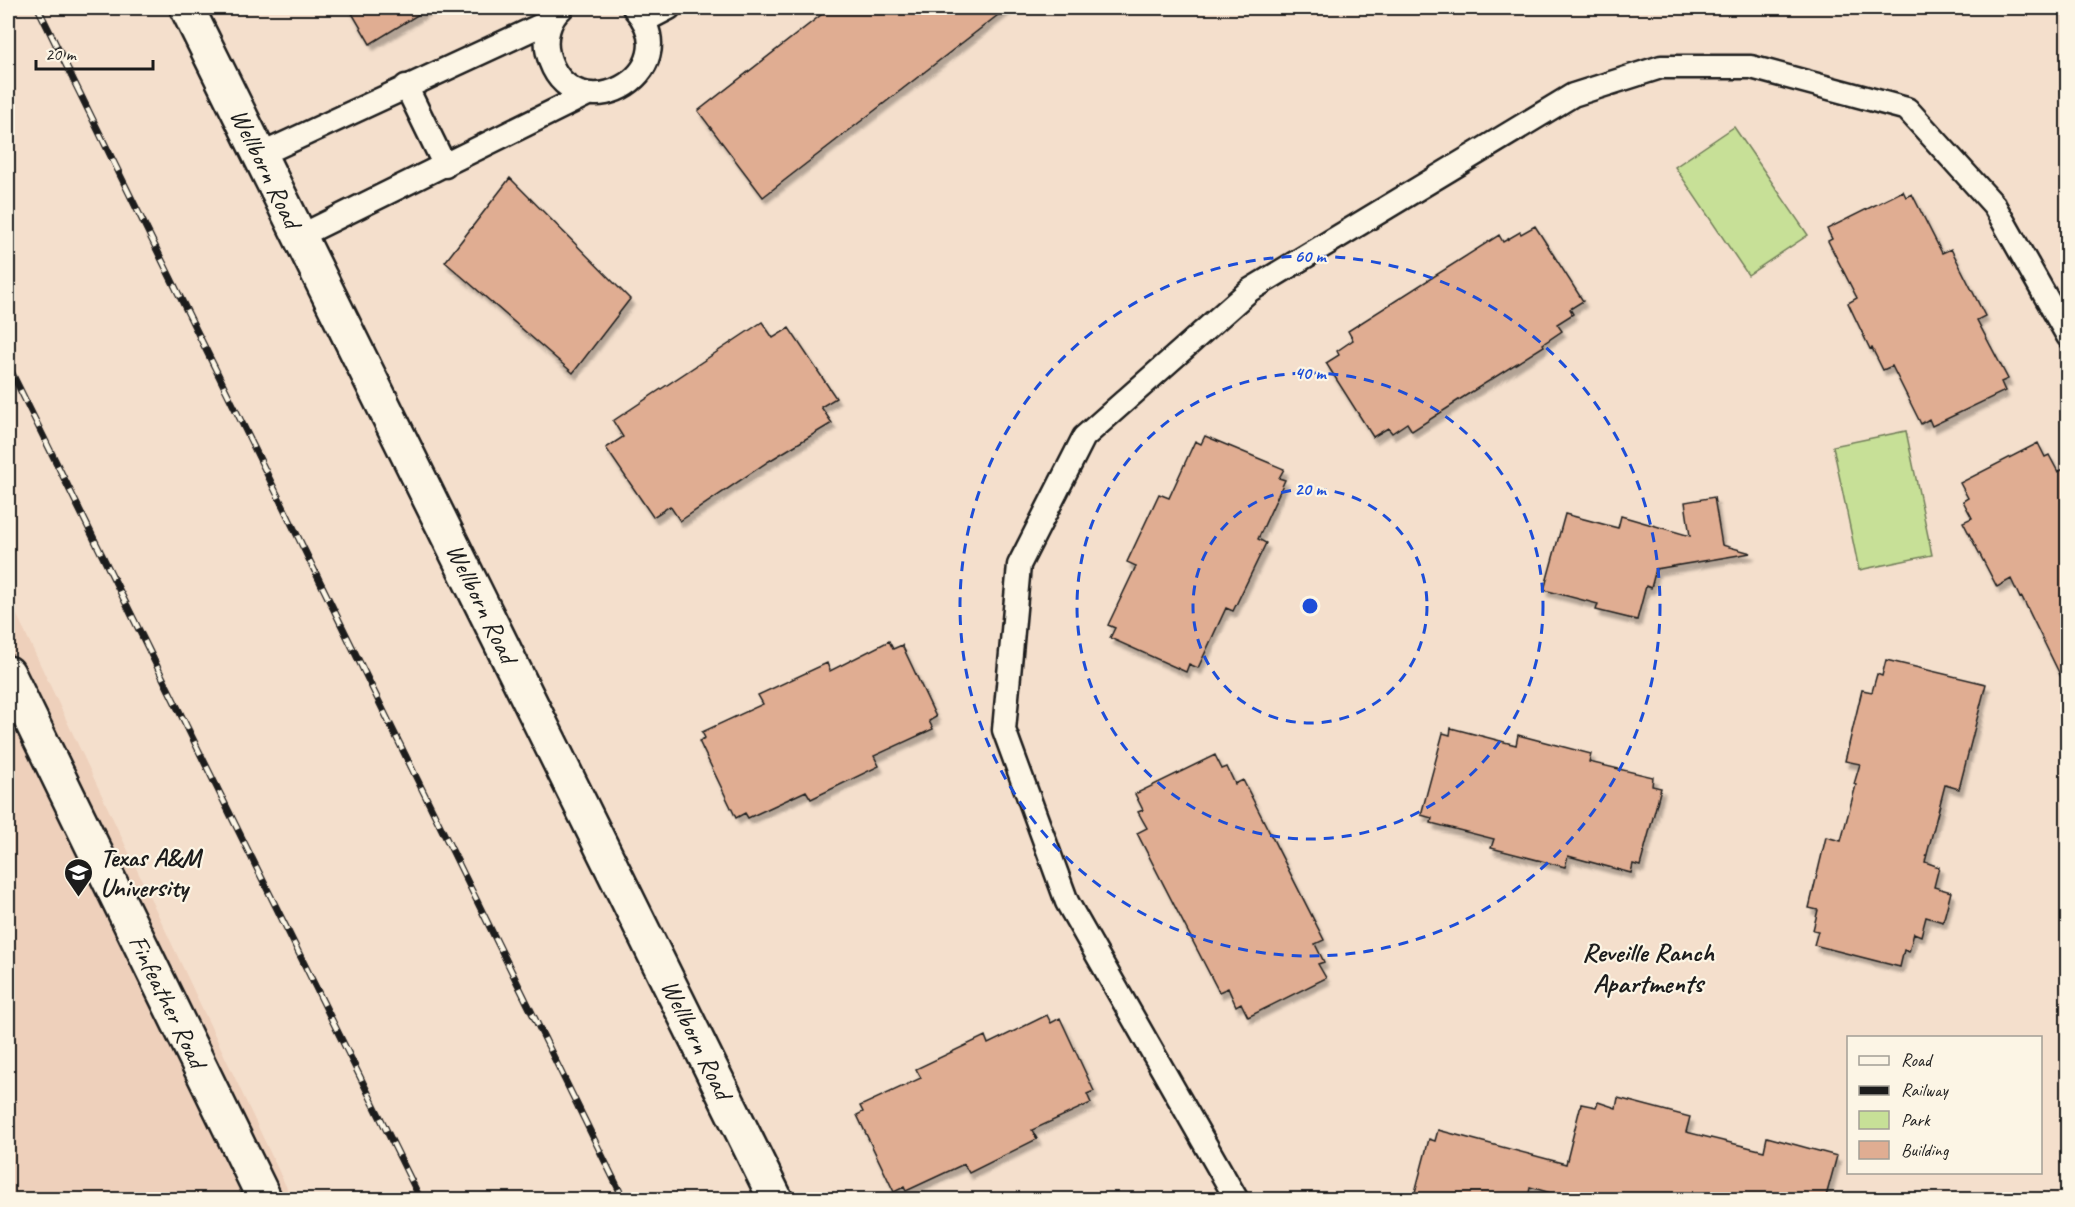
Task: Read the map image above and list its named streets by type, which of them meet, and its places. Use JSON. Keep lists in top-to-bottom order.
{
  "streets": {
    "main road": ["Wellborn Road", "Finfeather Road"]
  },
  "districts": ["Reveille Ranch Apartments"],
  "places": {
    "school or university": ["Texas A&M University"]
  },
  "legend": [
    "Road",
    "Railway",
    "Park",
    "Building"
  ],
  "scale_bar": "20 m",
  "rings": ["60 m", "40 m", "20 m"]
}
